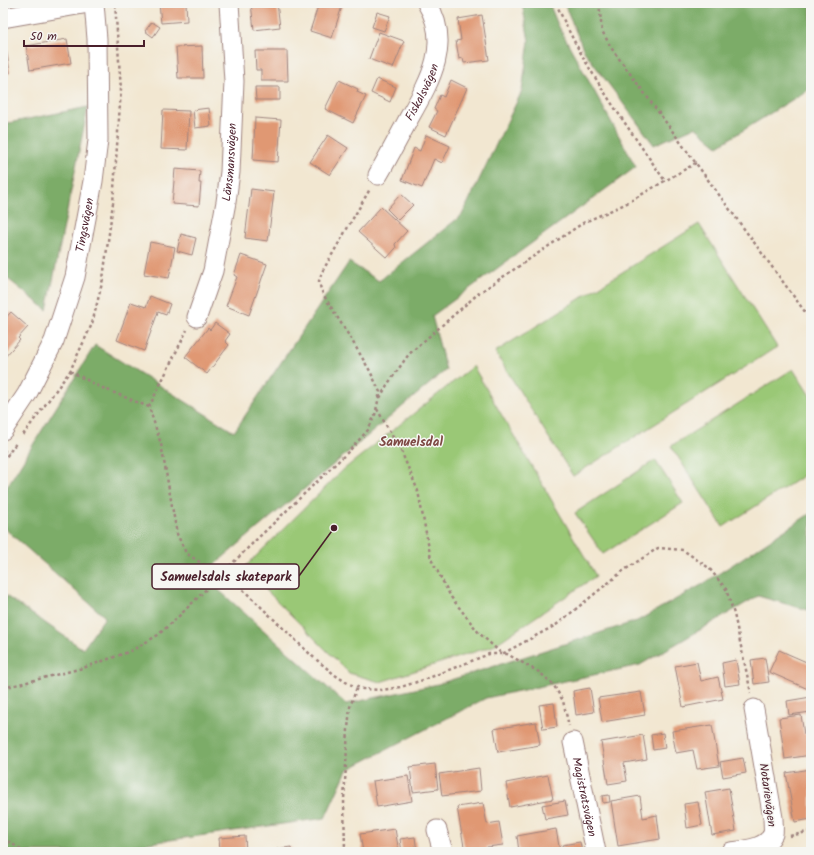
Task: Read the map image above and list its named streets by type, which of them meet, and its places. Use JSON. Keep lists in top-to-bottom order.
{
  "streets": {
    "street": [
      "Fiskalsvägen",
      "Länsmansvägen",
      "Tingsvägen",
      "Notarievägen",
      "Magistratsvägen"
    ]
  },
  "districts": ["Samuelsdal"],
  "places": ["Samuelsdals skatepark"],
  "scale_bar": "50 m"
}
